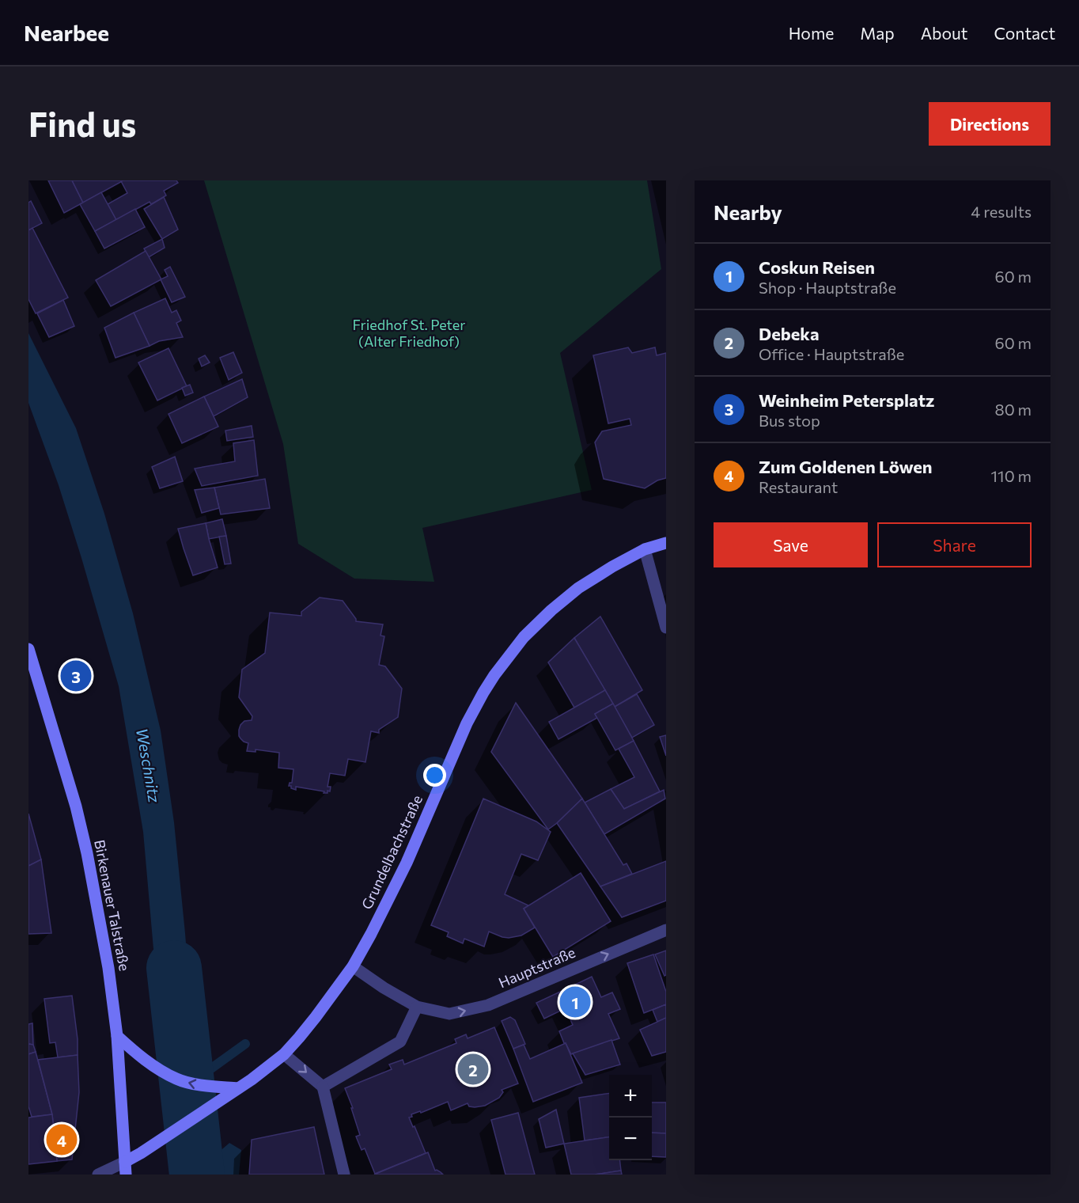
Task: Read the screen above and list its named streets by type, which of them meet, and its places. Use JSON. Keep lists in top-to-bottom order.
{
  "streets": {
    "main road": ["Grundelbachstraße", "Birkenauer Talstraße"],
    "street": ["Hauptstraße"]
  },
  "crossings": [
    ["Grundelbachstraße", "Birkenauer Talstraße"],
    ["Grundelbachstraße", "Hauptstraße"]
  ],
  "one_way": ["Hauptstraße"],
  "water": ["Weschnitz"],
  "parks": ["Friedhof St. Peter (Alter Friedhof)"],
  "page": {
    "header": "Nearbee",
    "nav": [
      "Home",
      "Map",
      "About",
      "Contact"
    ],
    "buttons": [
      "Directions",
      ["Save", "Share"]
    ],
    "title": "Find us",
    "heading": ["Nearby", "4 results"],
    "list": [
      {
        "mark": "1",
        "name": "Coskun Reisen",
        "note": "Shop · Hauptstraße",
        "value": "60 m"
      },
      {
        "mark": "2",
        "name": "Debeka",
        "note": "Office · Hauptstraße",
        "value": "60 m"
      },
      {
        "mark": "3",
        "name": "Weinheim Petersplatz",
        "note": "Bus stop",
        "value": "80 m"
      },
      {
        "mark": "4",
        "name": "Zum Goldenen Löwen",
        "note": "Restaurant",
        "value": "110 m"
      }
    ],
    "pins": [
      "3",
      "1",
      "2",
      "4"
    ],
    "map_buttons": ["+", "−"]
  }
}
